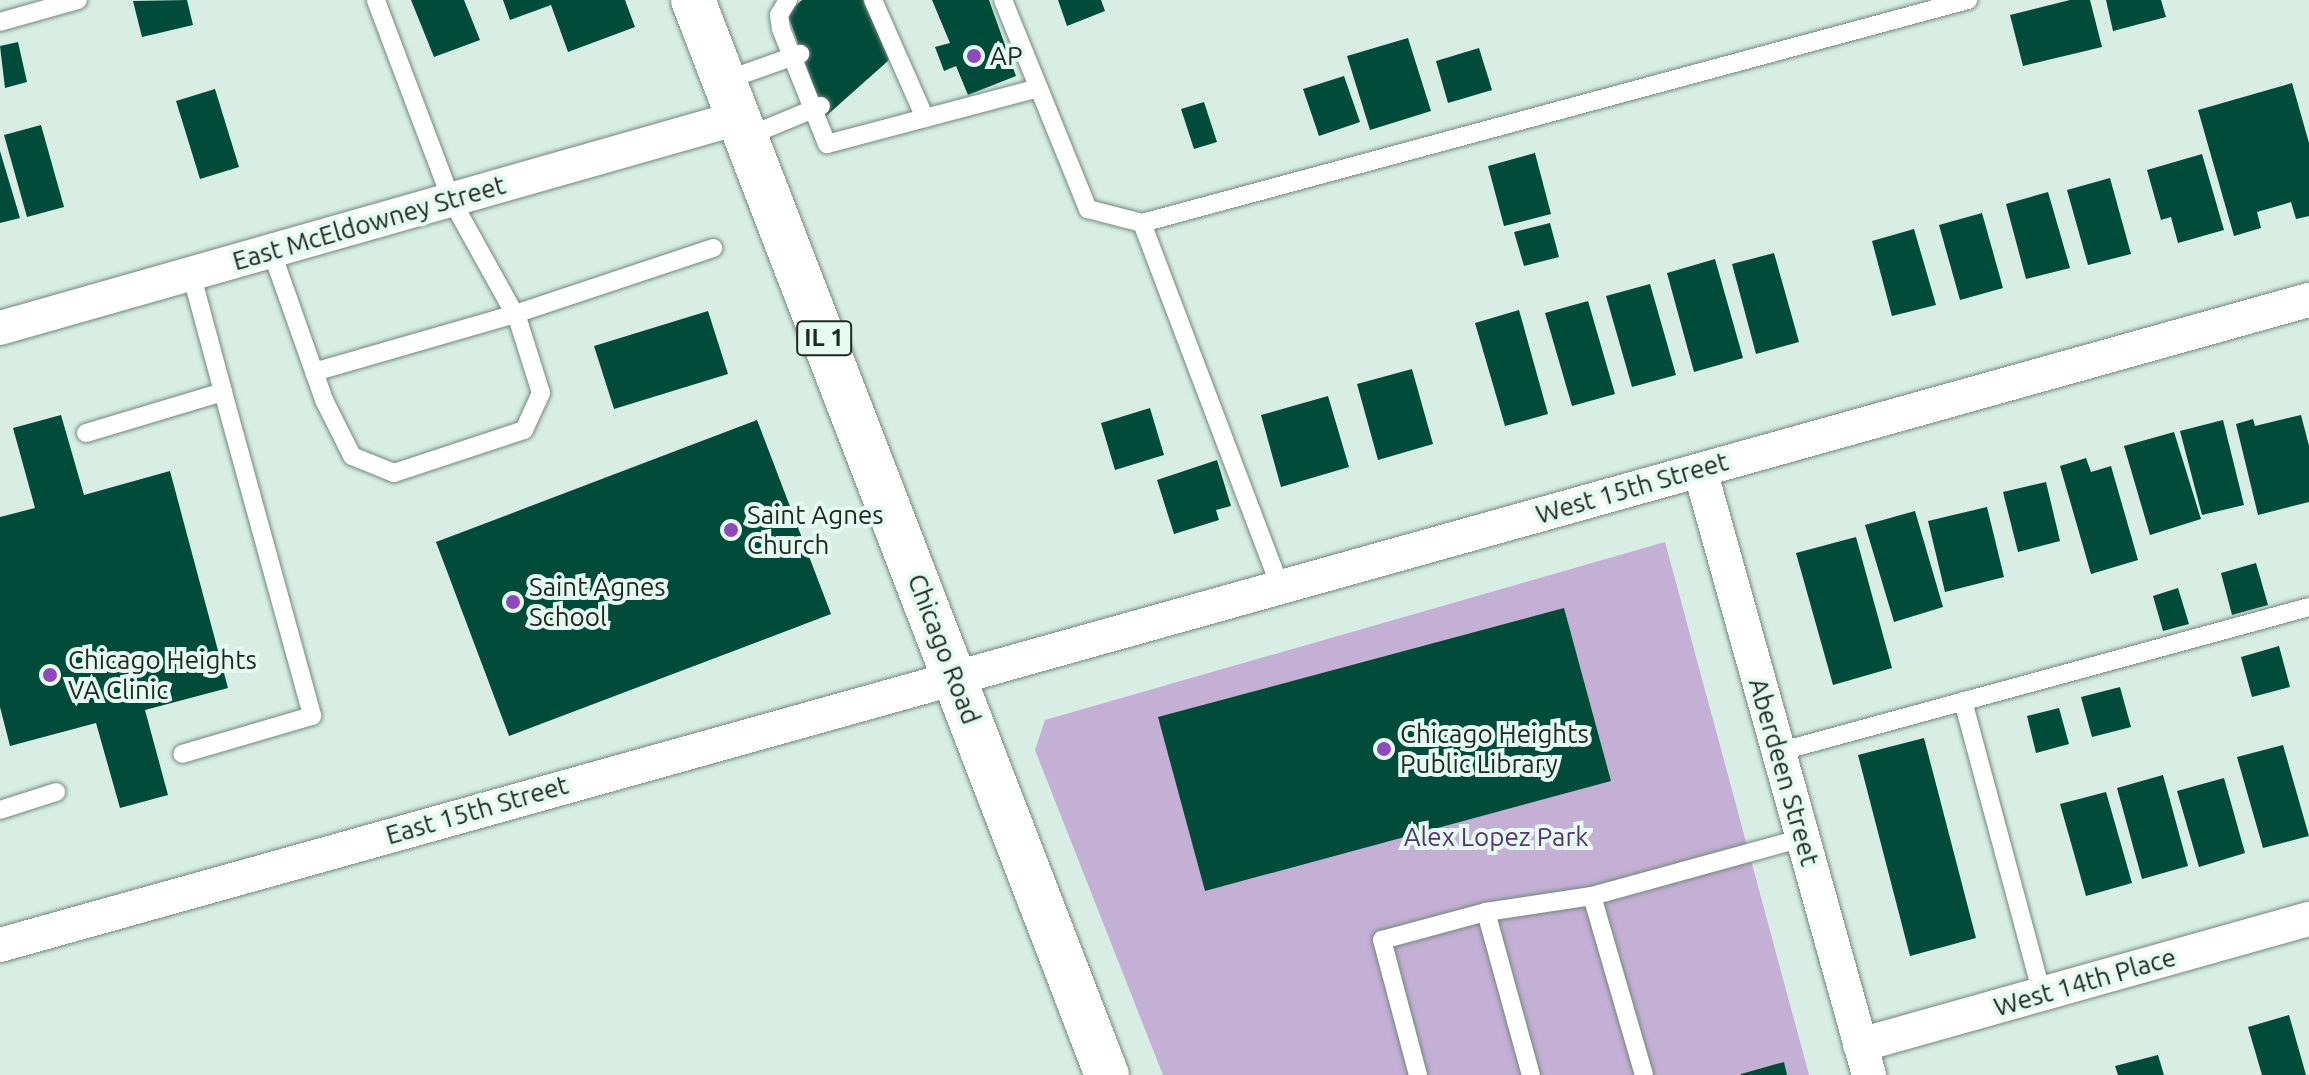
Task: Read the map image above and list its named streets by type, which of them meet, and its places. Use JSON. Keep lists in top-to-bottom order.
{
  "streets": {
    "main road": ["IL 1", "Chicago Road"],
    "street": [
      "East McEldowney Street",
      "West 15th Street",
      "Aberdeen Street",
      "East 15th Street",
      "West 14th Place"
    ]
  },
  "crossings": [
    ["East McEldowney Street", "Chicago Road"],
    ["West 15th Street", "Chicago Road"],
    ["West 15th Street", "Aberdeen Street"],
    ["West 15th Street", "East 15th Street"],
    ["Chicago Road", "East 15th Street"],
    ["Aberdeen Street", "West 14th Place"]
  ],
  "parks": ["Alex Lopez Park"],
  "places": [
    "AP",
    "Saint Agnes Church",
    "Saint Agnes School",
    "Chicago Heights VA Clinic",
    "Chicago Heights Public Library"
  ]
}
